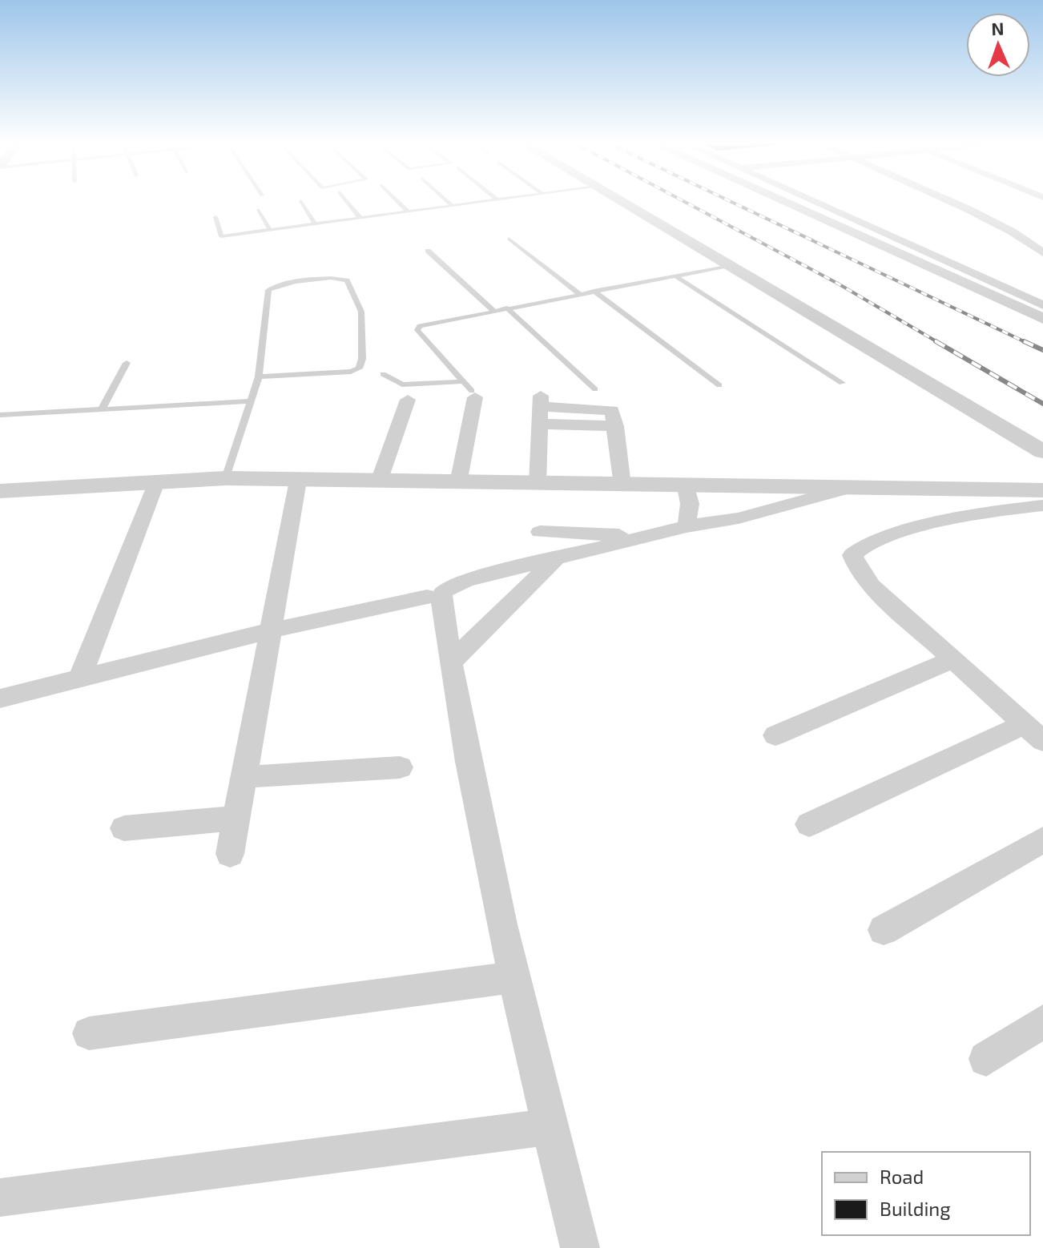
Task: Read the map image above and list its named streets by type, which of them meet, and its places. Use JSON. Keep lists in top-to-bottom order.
{
  "legend": ["Road", "Building"],
  "north": "top"
}
